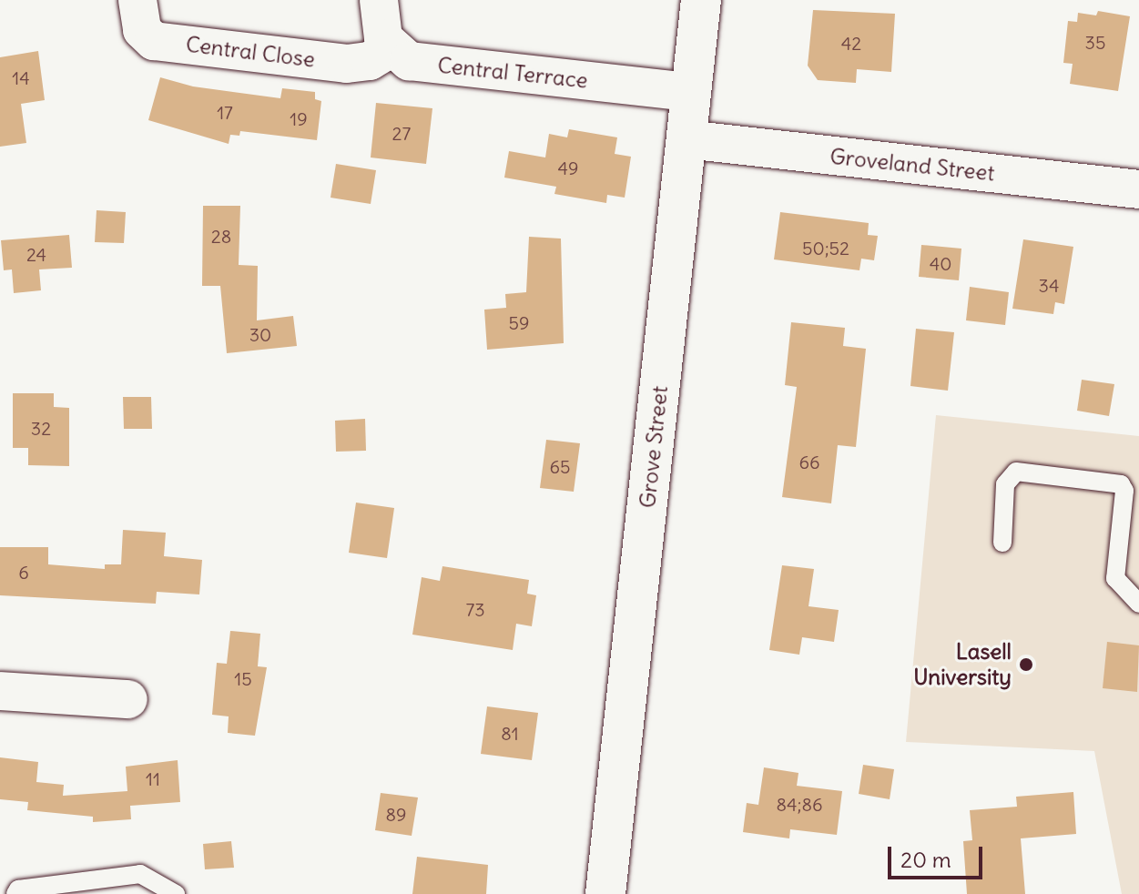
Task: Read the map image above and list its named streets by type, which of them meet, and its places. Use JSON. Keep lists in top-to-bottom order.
{
  "streets": {
    "main road": ["Grove Street"],
    "street": ["Central Close", "Central Terrace", "Groveland Street"]
  },
  "crossings": [
    ["Central Close", "Central Terrace"],
    ["Central Terrace", "Grove Street"],
    ["Groveland Street", "Grove Street"]
  ],
  "places": ["Lasell University"],
  "house_numbers": [
    "35",
    "42",
    "14",
    "17",
    "19",
    "27",
    "49",
    "28",
    "50;52",
    "24",
    "40",
    "34",
    "59",
    "30",
    "32",
    "66",
    "65",
    "6",
    "73",
    "15",
    "81",
    "11",
    "84;86",
    "89"
  ],
  "scale_bar": "20 m"
}
